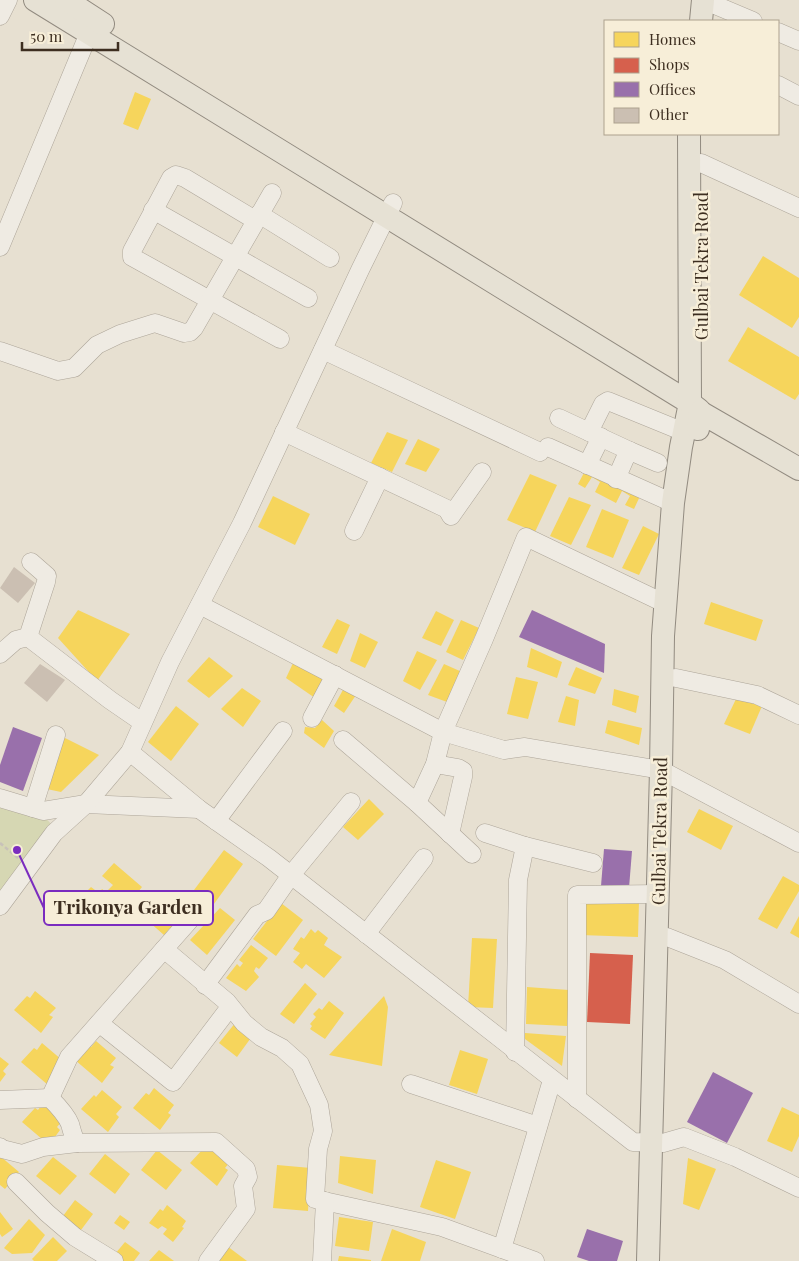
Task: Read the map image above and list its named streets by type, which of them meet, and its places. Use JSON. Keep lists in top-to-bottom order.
{
  "streets": {
    "main road": ["Gulbai Tekra Road"]
  },
  "places": ["Trikonya Garden"],
  "legend": [
    "Homes",
    "Shops",
    "Offices",
    "Other"
  ],
  "scale_bar": "50 m"
}
